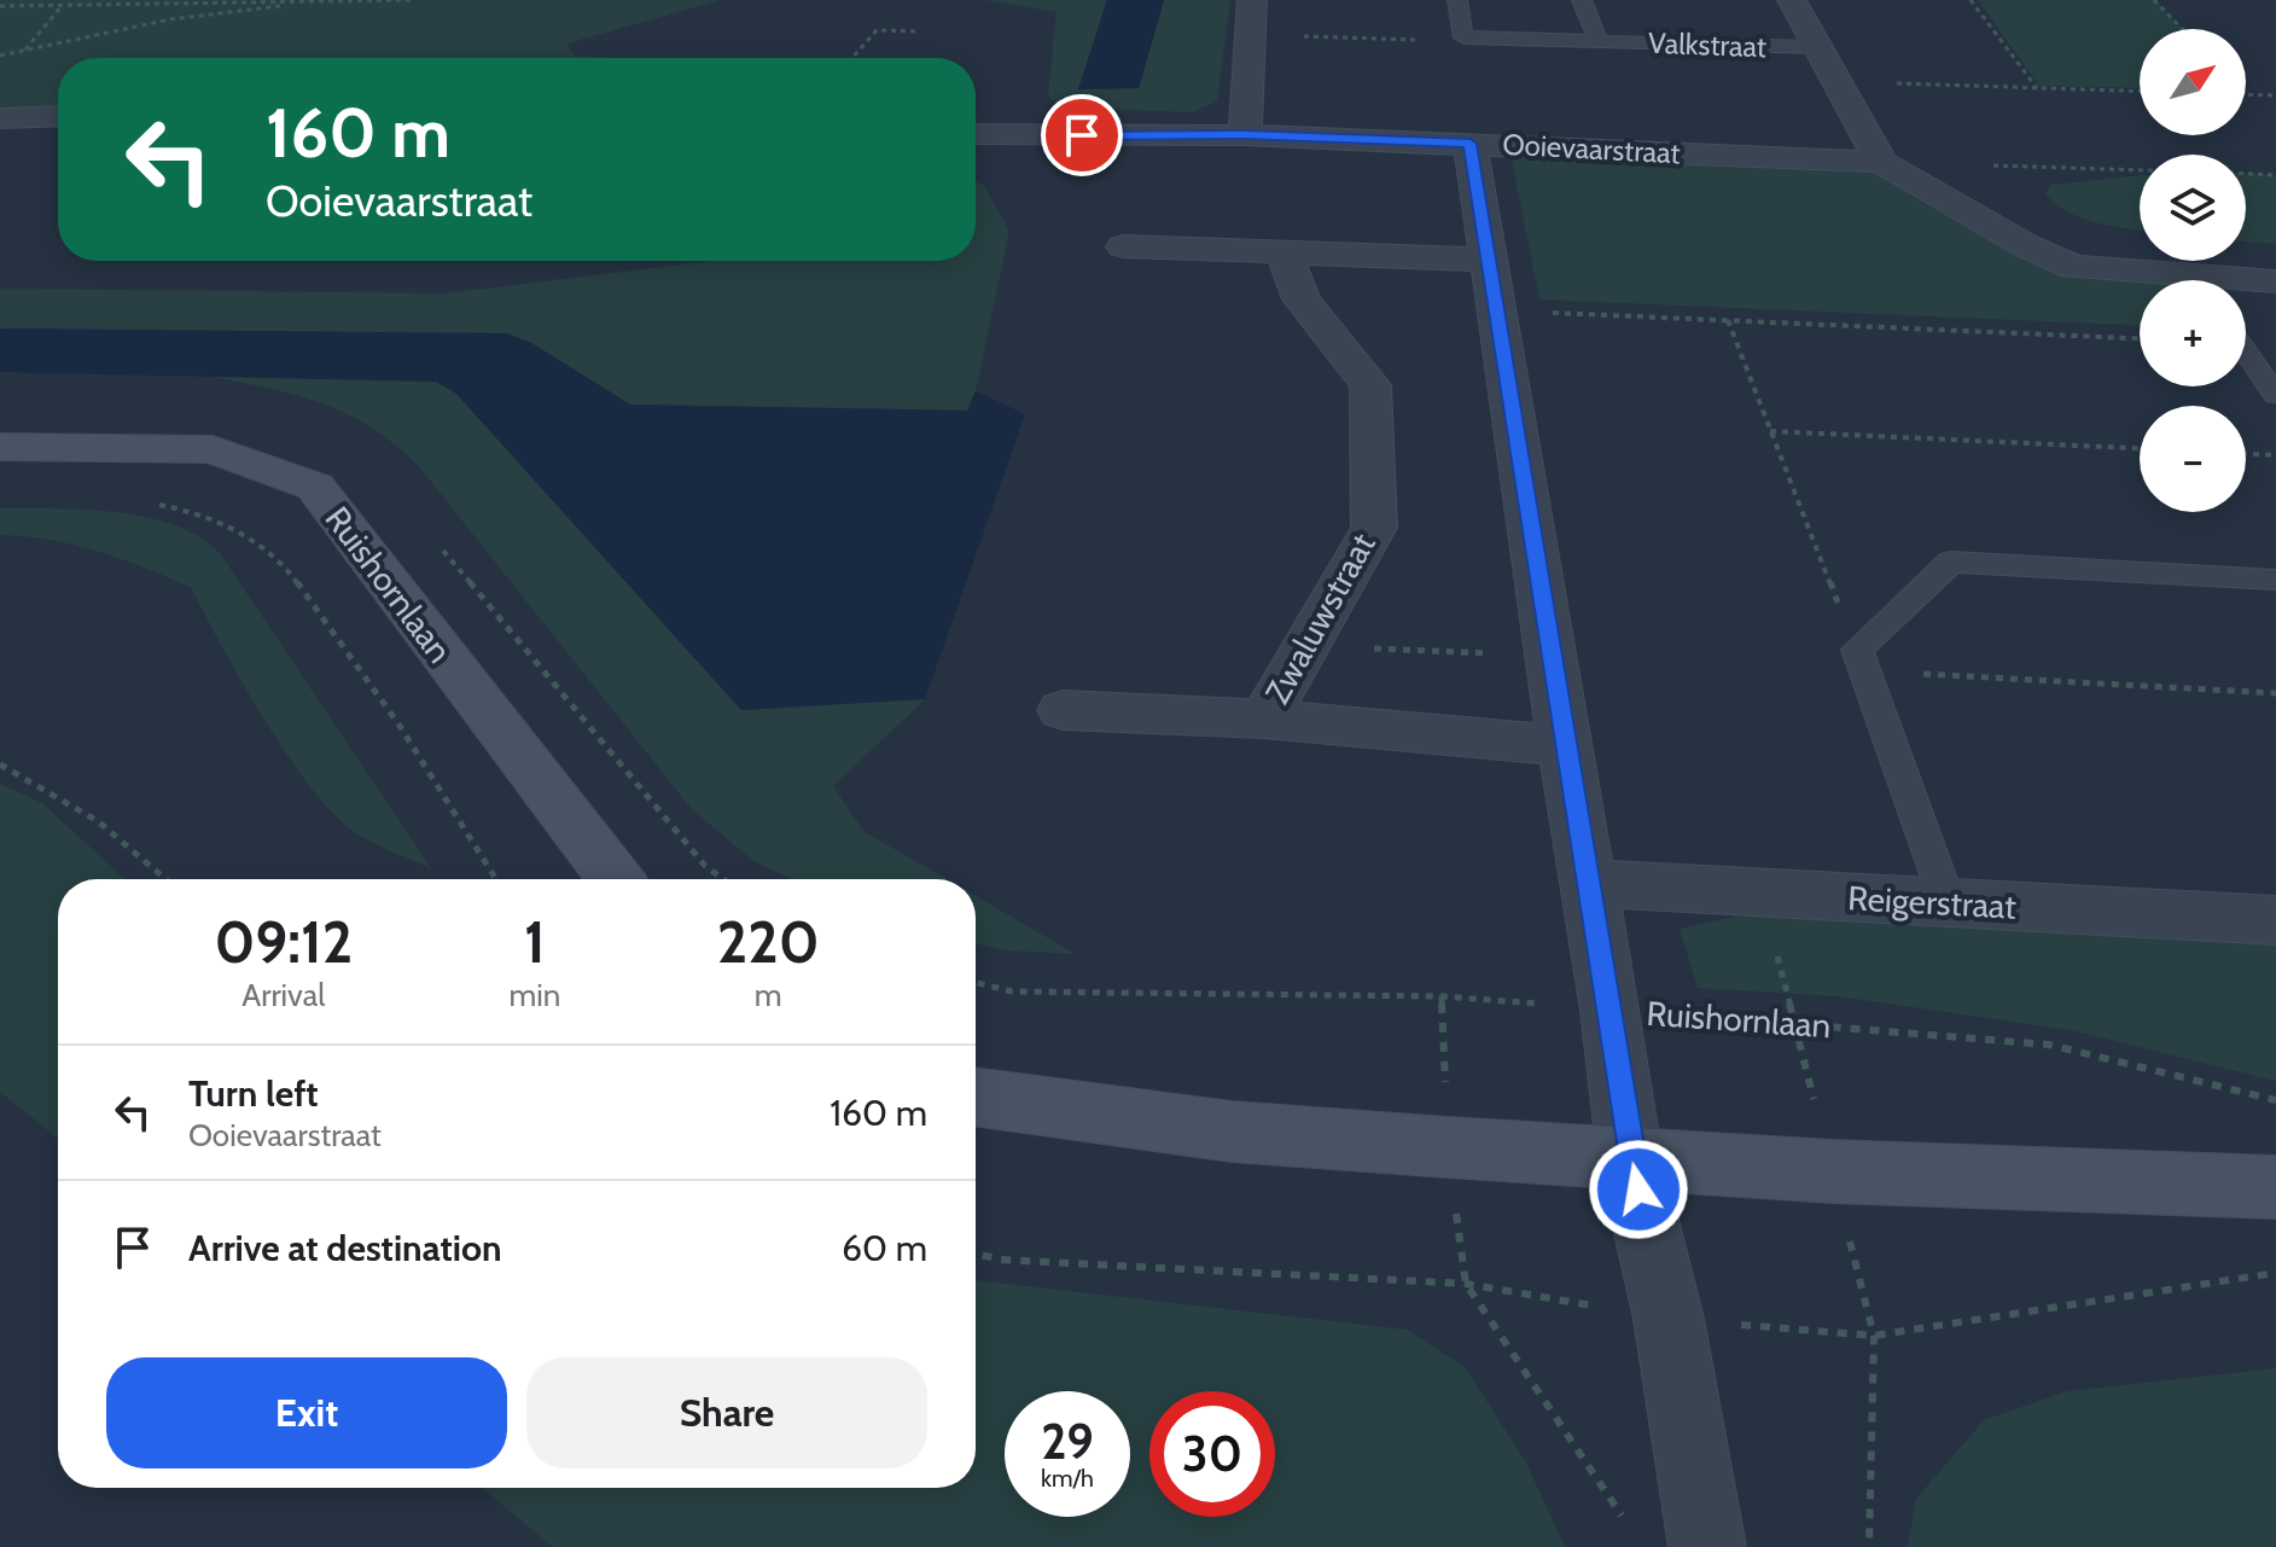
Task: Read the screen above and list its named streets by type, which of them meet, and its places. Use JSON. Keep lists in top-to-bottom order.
{
  "streets": {
    "main road": ["Ruishornlaan"],
    "street": [
      "Valkstraat",
      "Ooievaarstraat",
      "Zwaluwstraat",
      "Reigerstraat"
    ]
  },
  "crossings": [
    ["Valkstraat", "Ooievaarstraat"]
  ],
  "north": "top right",
  "page": {
    "map_buttons": ["+", "−"],
    "turn": ["160 m", "Ooievaarstraat"],
    "eta": [
      "09:12",
      "Arrival",
      "1",
      "min",
      "220",
      "m"
    ],
    "list": [
      {
        "name": "Turn left",
        "note": "Ooievaarstraat",
        "value": "160 m"
      },
      {
        "name": "Arrive at destination",
        "value": "60 m"
      }
    ],
    "buttons": ["Exit", "Share"],
    "speed": "29 km/h",
    "limit": "30"
  }
}
